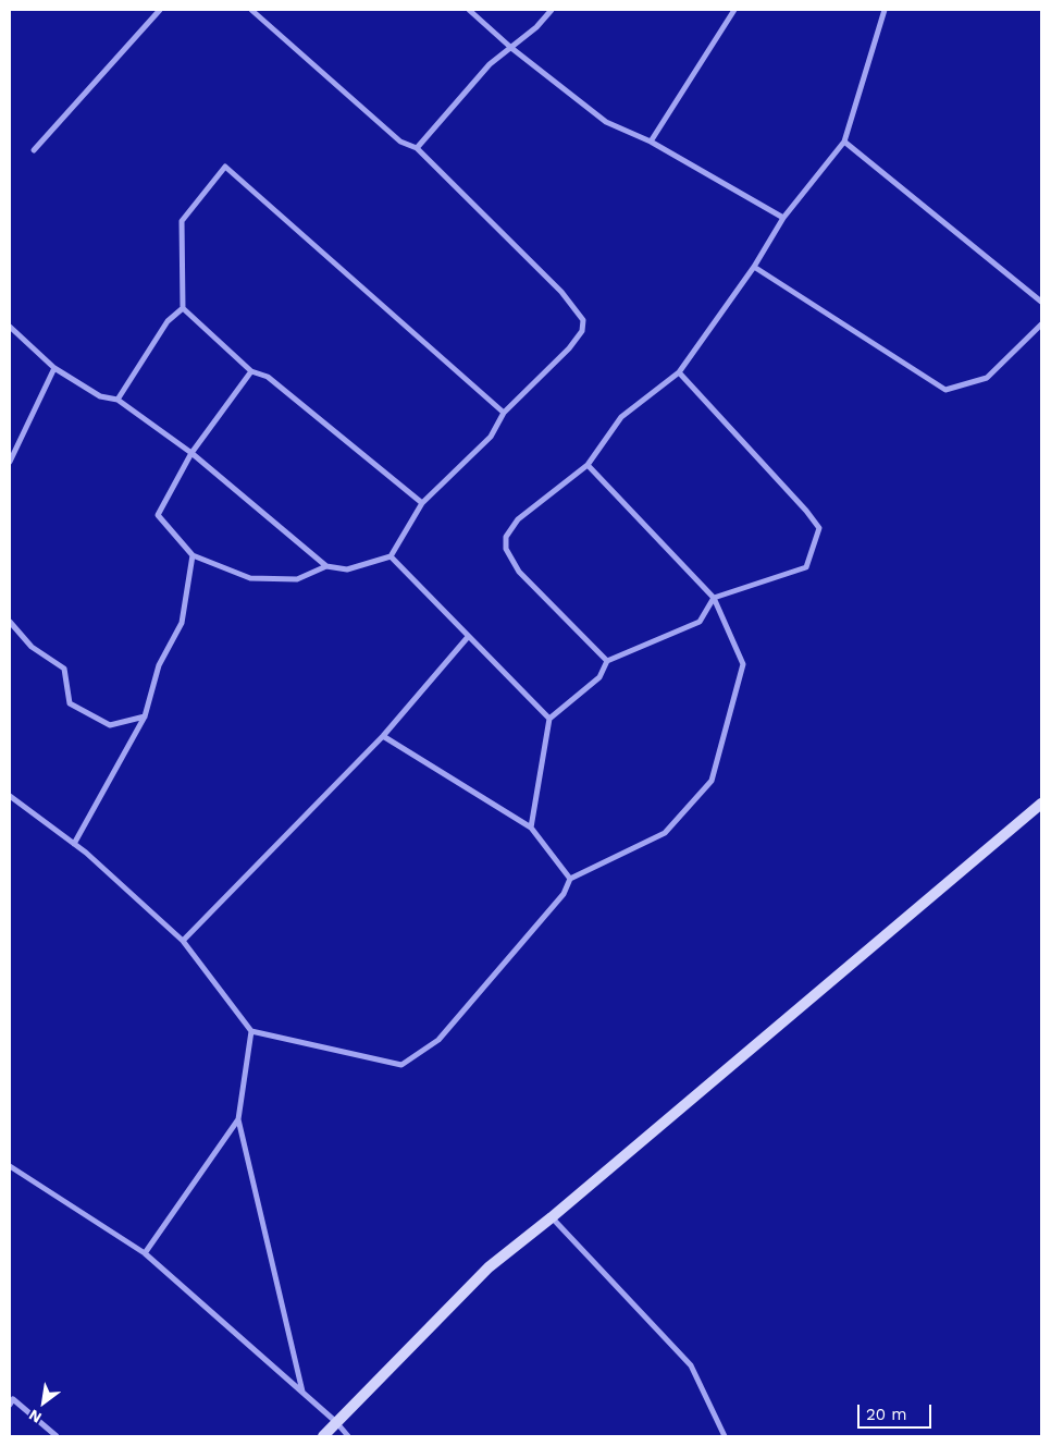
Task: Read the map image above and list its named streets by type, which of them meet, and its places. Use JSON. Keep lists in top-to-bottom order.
{
  "scale_bar": "20 m",
  "north": "bottom left"
}
